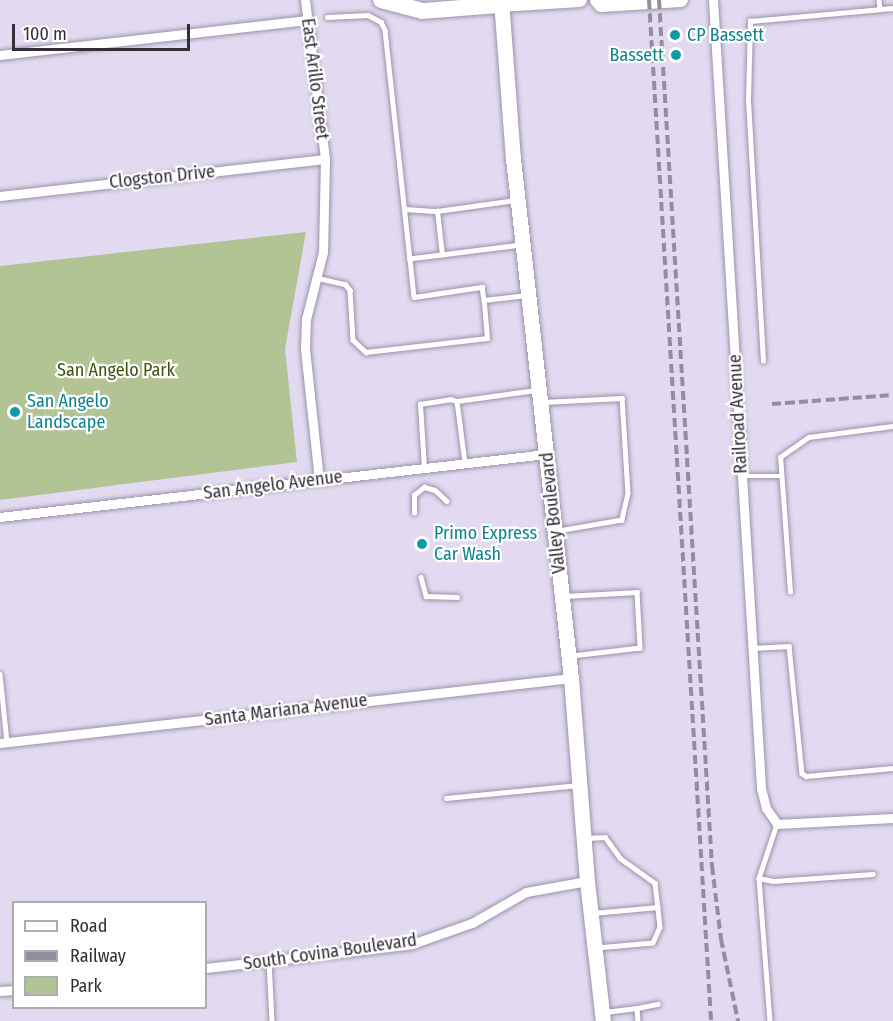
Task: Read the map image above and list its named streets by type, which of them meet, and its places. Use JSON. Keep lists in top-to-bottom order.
{
  "streets": {
    "main road": ["Valley Boulevard"],
    "street": [
      "East Arillo Street",
      "Clogston Drive",
      "Railroad Avenue",
      "San Angelo Avenue",
      "Santa Mariana Avenue",
      "South Covina Boulevard"
    ]
  },
  "crossings": [
    ["East Arillo Street", "Clogston Drive"],
    ["East Arillo Street", "San Angelo Avenue"],
    ["San Angelo Avenue", "Valley Boulevard"],
    ["Valley Boulevard", "Santa Mariana Avenue"],
    ["Valley Boulevard", "South Covina Boulevard"]
  ],
  "parks": ["San Angelo Park"],
  "places": [
    "CP Bassett",
    "Bassett",
    "San Angelo Landscape",
    "Primo Express Car Wash"
  ],
  "legend": ["Road", "Railway", "Park"],
  "scale_bar": "100 m"
}
